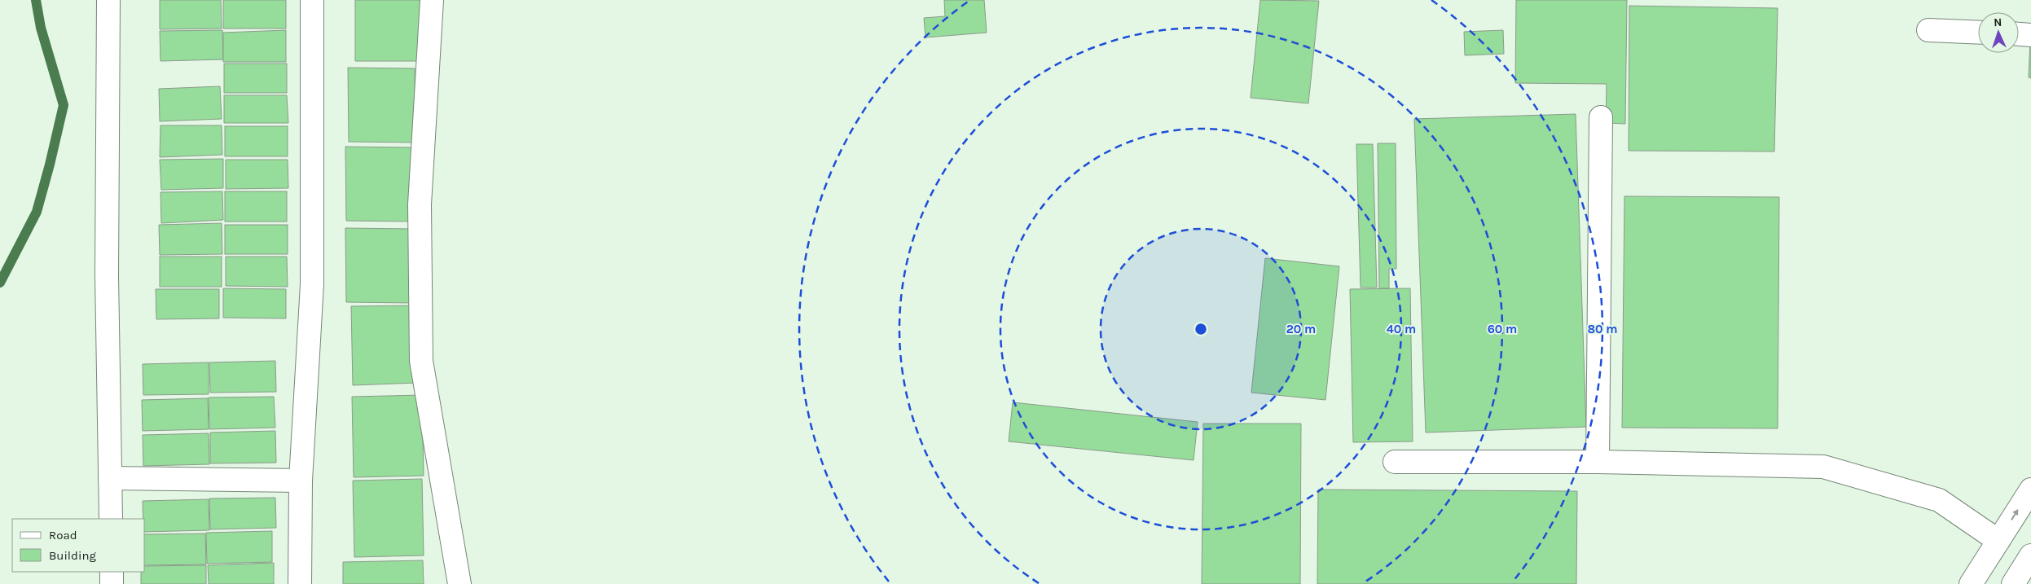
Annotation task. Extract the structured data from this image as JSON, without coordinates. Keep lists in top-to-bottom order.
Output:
{
  "legend": ["Road", "Building"],
  "north": "top",
  "rings": [
    "20 m",
    "40 m",
    "60 m",
    "80 m"
  ]
}
